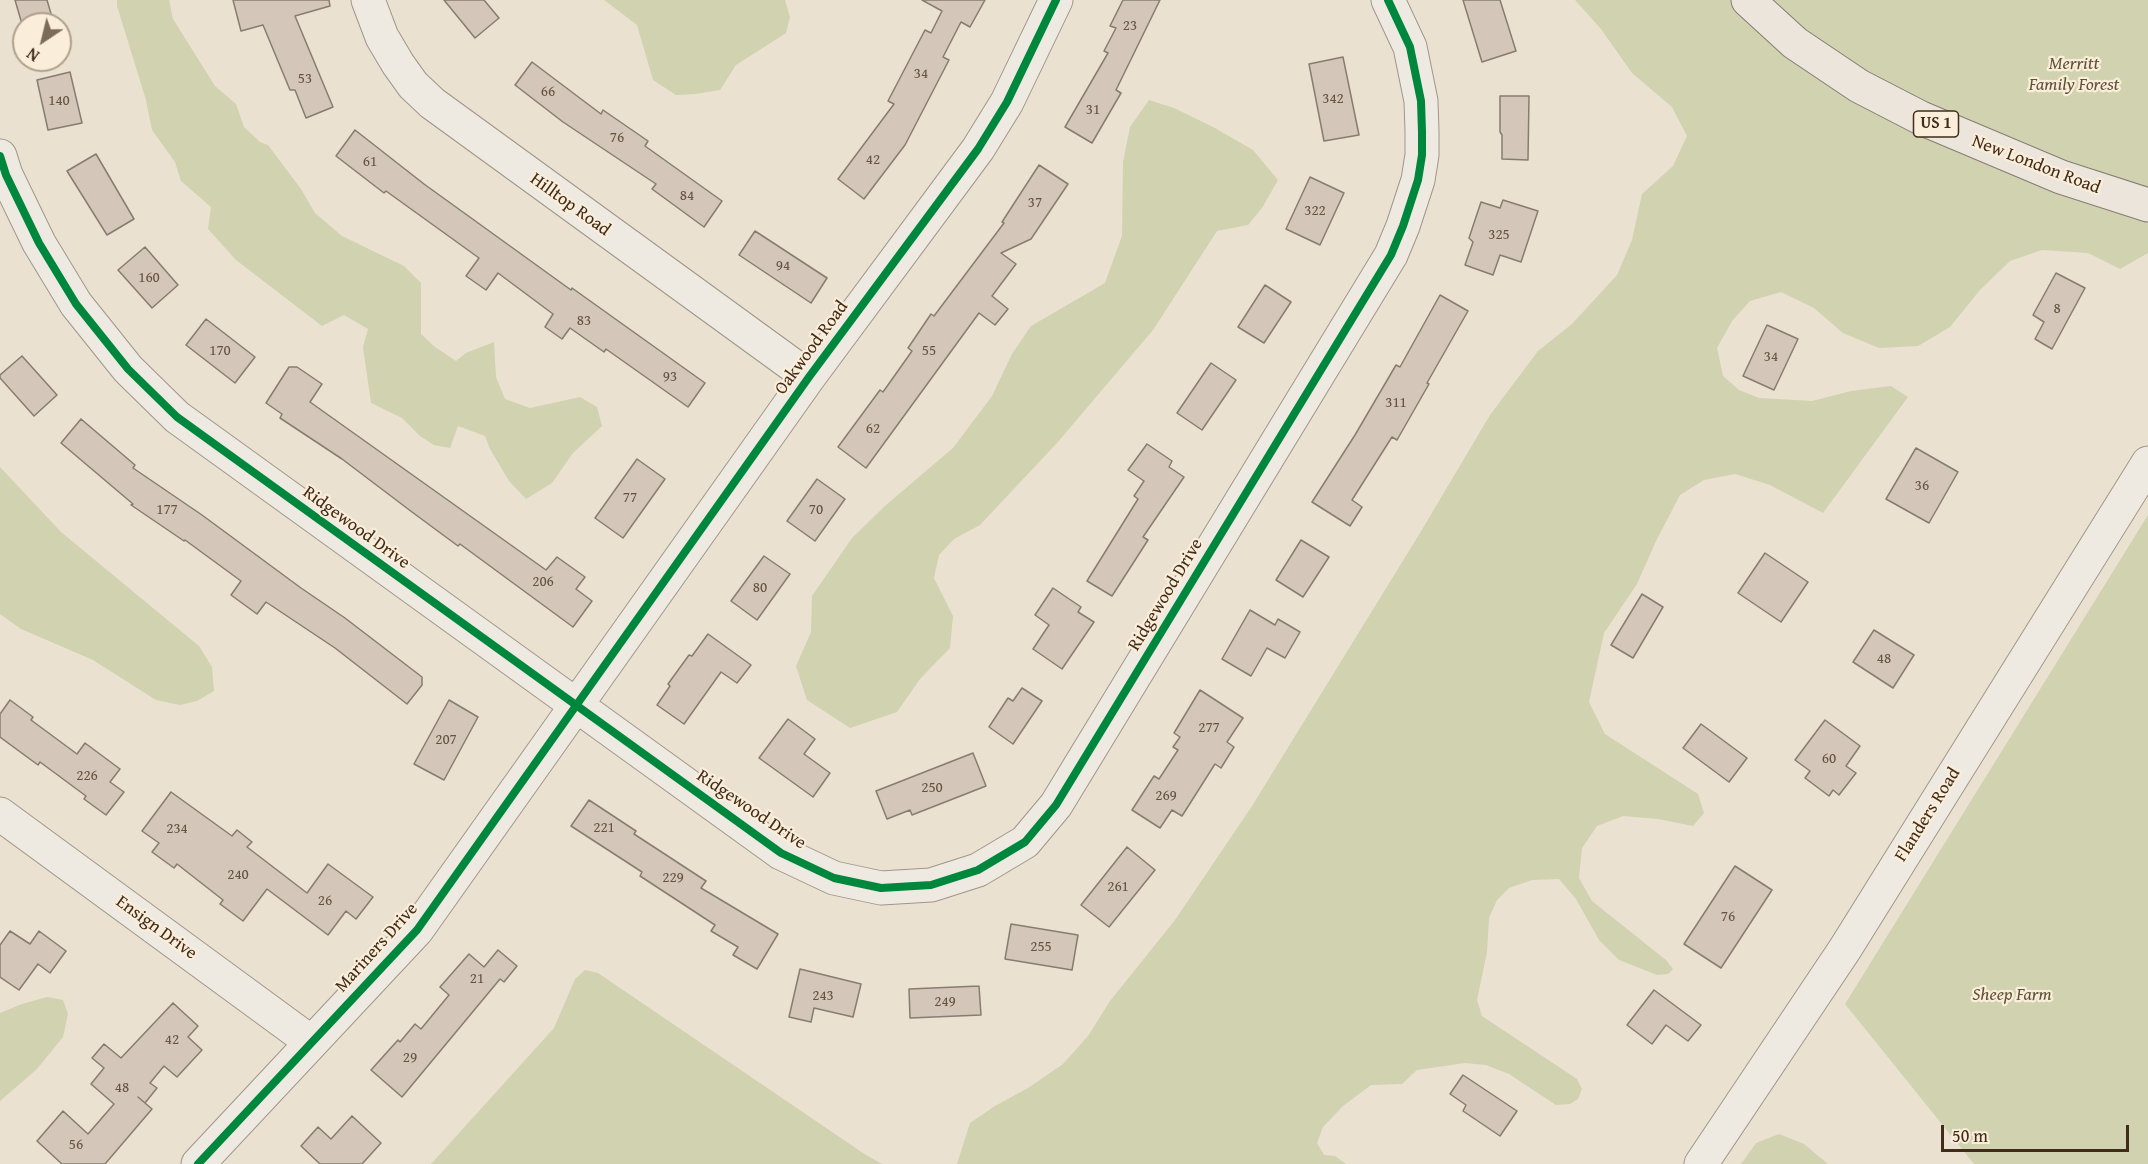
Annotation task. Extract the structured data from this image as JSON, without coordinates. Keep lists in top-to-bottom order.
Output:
{
  "streets": {
    "main road": ["US 1", "New London Road"],
    "street": [
      "Hilltop Road",
      "Oakwood Road",
      "Ridgewood Drive",
      "Flanders Road",
      "Ensign Drive",
      "Mariners Drive"
    ]
  },
  "crossings": [
    ["Hilltop Road", "Oakwood Road"],
    ["Oakwood Road", "Ridgewood Drive"],
    ["Oakwood Road", "Mariners Drive"],
    ["Ridgewood Drive", "Mariners Drive"],
    ["Ensign Drive", "Mariners Drive"]
  ],
  "parks": ["Merritt Family Forest", "Sheep Farm"],
  "house_numbers": [
    "23",
    "34",
    "53",
    "66",
    "342",
    "140",
    "31",
    "76",
    "42",
    "61",
    "84",
    "37",
    "322",
    "325",
    "94",
    "160",
    "8",
    "83",
    "170",
    "55",
    "34",
    "93",
    "311",
    "62",
    "36",
    "77",
    "177",
    "70",
    "206",
    "80",
    "48",
    "277",
    "207",
    "60",
    "226",
    "250",
    "269",
    "221",
    "234",
    "240",
    "229",
    "261",
    "26",
    "76",
    "255",
    "21",
    "243",
    "249",
    "42",
    "29",
    "48",
    "56"
  ],
  "scale_bar": "50 m",
  "north": "bottom left"
}
